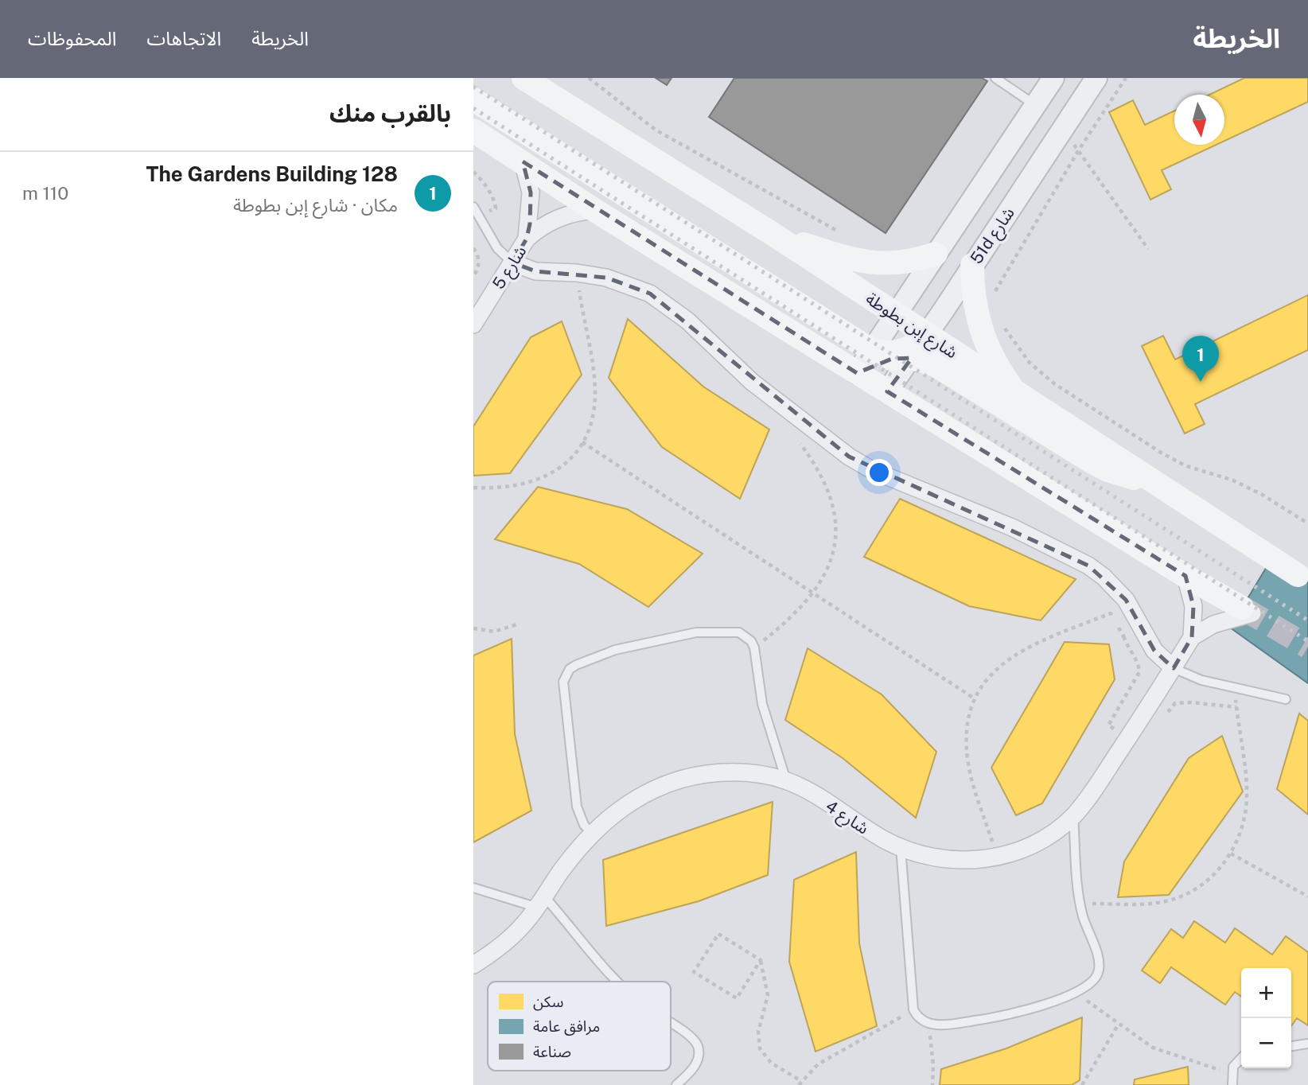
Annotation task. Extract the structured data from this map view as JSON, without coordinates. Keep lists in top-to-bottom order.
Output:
{
  "streets": {
    "main road": ["شارع إبن بطوطة"],
    "street": ["51d شارع", "شارع 5", "شارع 4"]
  },
  "crossings": [
    ["51d شارع", "شارع إبن بطوطة"]
  ],
  "legend": ["سكن", "مرافق عامة", "صناعة"],
  "north": "bottom",
  "page": {
    "header": "الخريطة",
    "nav": ["الخريطة", "الاتجاهات", "المحفوظات"],
    "heading": "بالقرب منك",
    "list": [
      {
        "mark": "1",
        "name": "The Gardens Building 128",
        "note": "مكان · شارع إبن بطوطة",
        "value": "110 m"
      }
    ],
    "pins": "1",
    "map_buttons": ["+", "−"]
  }
}
